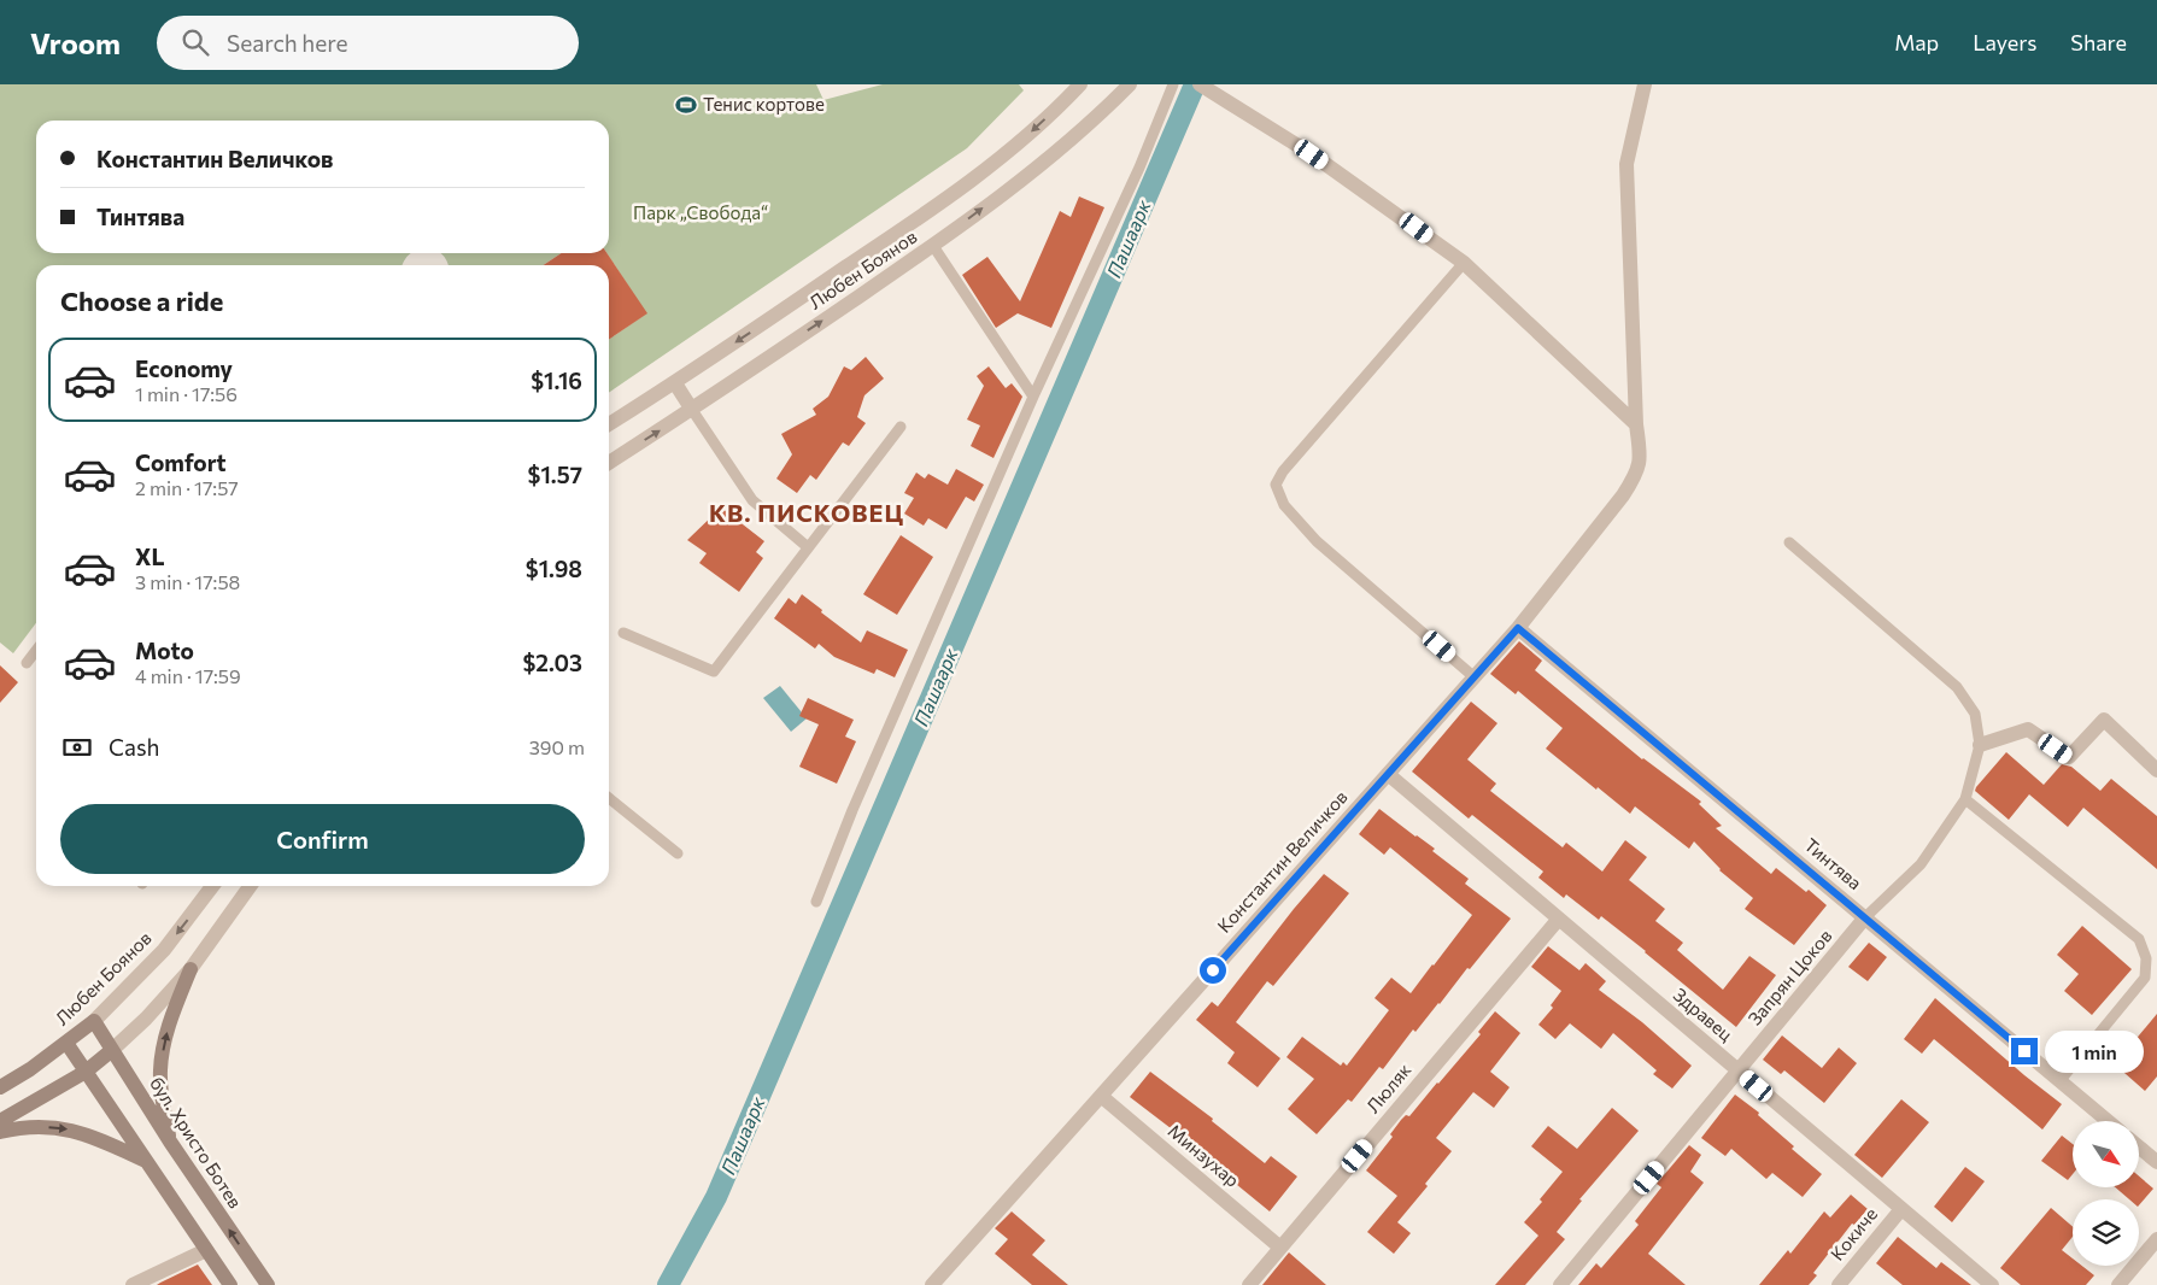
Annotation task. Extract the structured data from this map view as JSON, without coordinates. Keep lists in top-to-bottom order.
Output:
{
  "streets": {
    "main road": ["Любен Боянов", "бул. Христо Ботев"],
    "street": [
      "Константин Величков",
      "Тинтява",
      "Запрян Цоков",
      "Здравец",
      "Люляк",
      "Минзухар",
      "Кокиче"
    ]
  },
  "crossings": [
    ["Любен Боянов", "бул. Христо Ботев"],
    ["Константин Величков", "Тинтява"],
    ["Константин Величков", "Здравец"],
    ["Константин Величков", "Минзухар"],
    ["Тинтява", "Запрян Цоков"],
    ["Запрян Цоков", "Здравец"],
    ["Здравец", "Люляк"],
    ["Здравец", "Кокиче"],
    ["Люляк", "Минзухар"]
  ],
  "districts": ["КВ. ПИСКОВЕЦ"],
  "water": ["Пашаарк"],
  "parks": ["Парк „Свобода“"],
  "places": {
    "sports": ["Тенис кортове"]
  },
  "north": "bottom right",
  "page": {
    "header": "Vroom",
    "search": "Search here",
    "nav": ["Map", "Layers", "Share"],
    "banner": ["Константин Величков", "Тинтява"],
    "heading": "Choose a ride",
    "list": [
      {
        "name": "Economy",
        "note": "1 min · 17:56",
        "value": "$1.16"
      },
      {
        "name": "Comfort",
        "note": "2 min · 17:57",
        "value": "$1.57"
      },
      {
        "name": "XL",
        "note": "3 min · 17:58",
        "value": "$1.98"
      },
      {
        "name": "Moto",
        "note": "4 min · 17:59",
        "value": "$2.03"
      }
    ],
    "pay": ["Cash", "390 m"],
    "buttons": "Confirm",
    "bubble": "1 min"
  }
}
